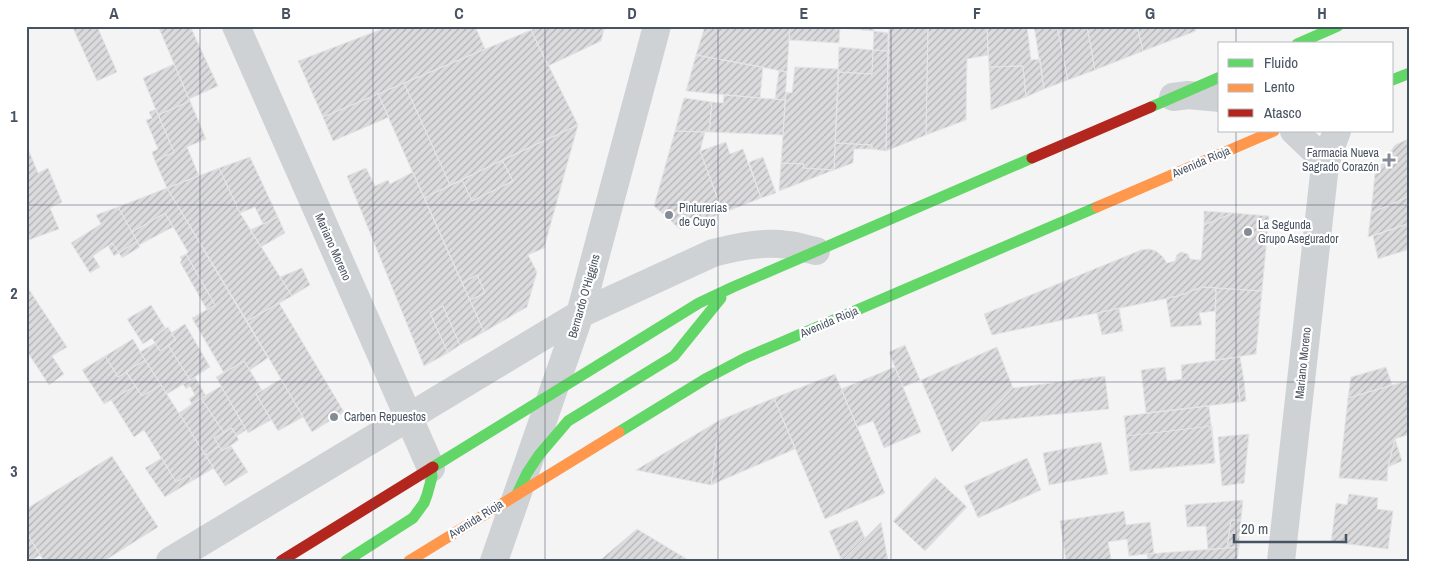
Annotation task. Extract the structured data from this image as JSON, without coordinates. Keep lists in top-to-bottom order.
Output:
{
  "streets": {
    "main road": ["Avenida Rioja"],
    "street": ["Mariano Moreno", "Bernardo O'Higgins"]
  },
  "crossings": [
    ["Avenida Rioja", "Bernardo O'Higgins"]
  ],
  "places": {
    "health": ["Farmacia Nueva Sagrado Corazón"],
    "other": ["Pinturerías de Cuyo", "La Segunda Grupo Asegurador", "Carben Repuestos"]
  },
  "legend": ["Fluido", "Lento", "Atasco"],
  "scale_bar": "20 m",
  "grid": {
    "columns": [
      "A",
      "B",
      "C",
      "D",
      "E",
      "F",
      "G",
      "H"
    ],
    "rows": ["1", "2", "3"]
  }
}
